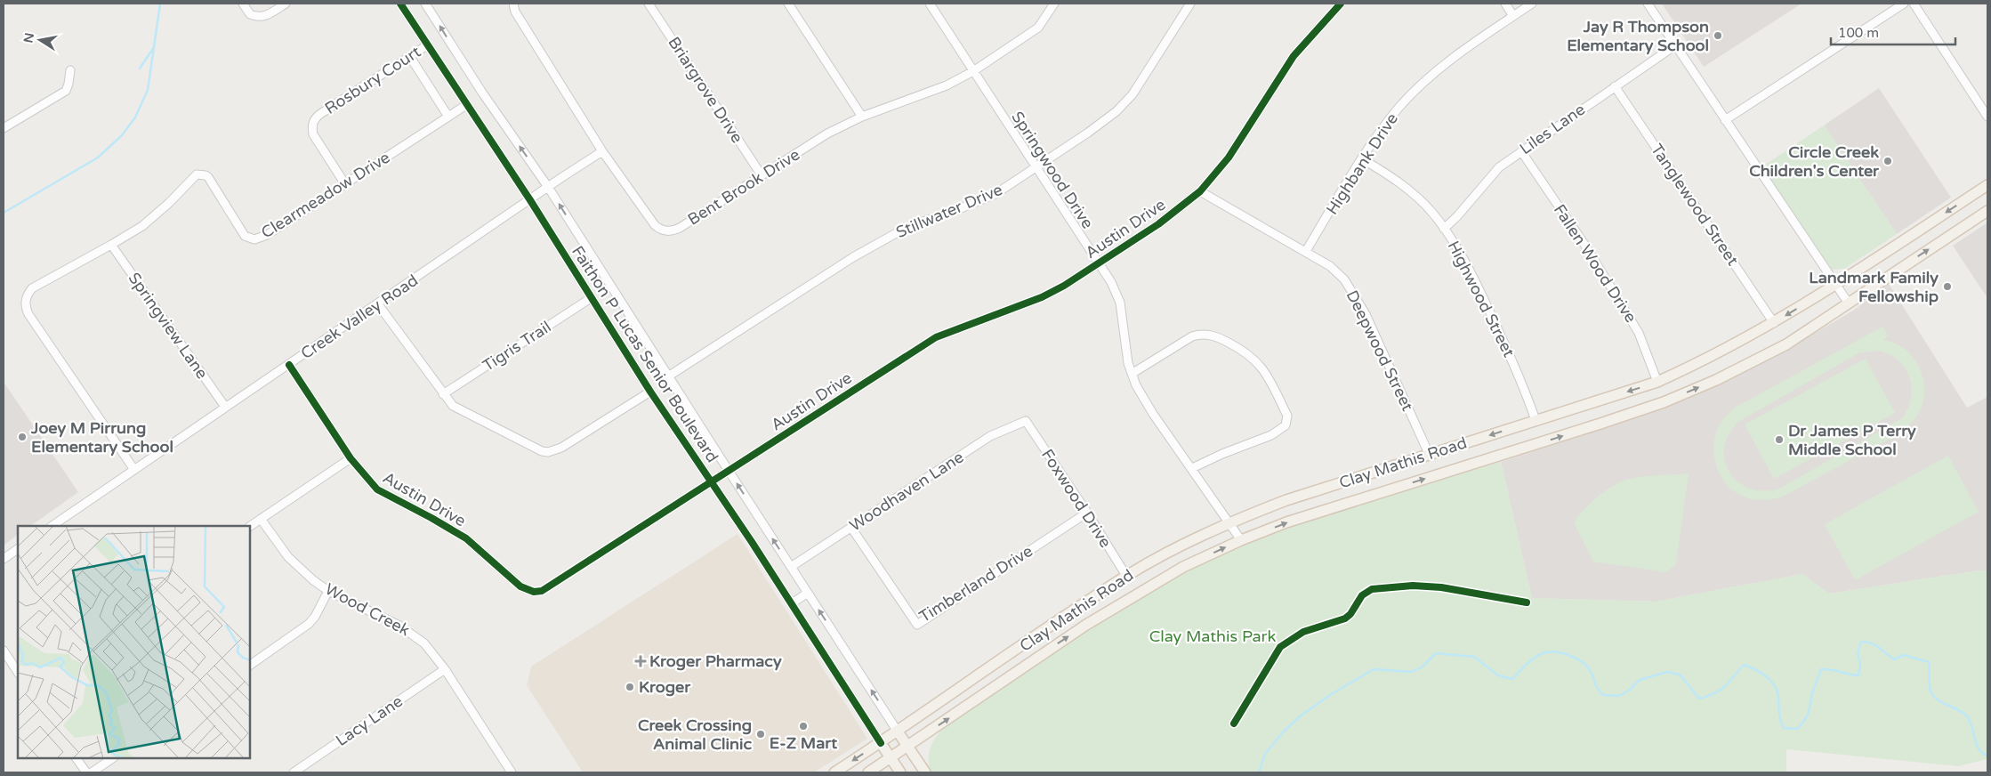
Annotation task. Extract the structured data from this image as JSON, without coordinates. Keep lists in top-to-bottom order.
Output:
{
  "streets": {
    "main road": ["Faithon P Lucas Senior Boulevard", "Clay Mathis Road"],
    "street": [
      "Rosbury Court",
      "Briargrove Drive",
      "Liles Lane",
      "Highbank Drive",
      "Springwood Drive",
      "Bent Brook Drive",
      "Clearmeadow Drive",
      "Tanglewood Street",
      "Stillwater Drive",
      "Austin Drive",
      "Fallen Wood Drive",
      "Highwood Street",
      "Creek Valley Road",
      "Springview Lane",
      "Tigris Trail",
      "Deepwood Street",
      "Woodhaven Lane",
      "Foxwood Drive",
      "Timberland Drive",
      "Wood Creek",
      "Lacy Lane"
    ]
  },
  "crossings": [
    ["Rosbury Court", "Clearmeadow Drive"],
    ["Rosbury Court", "Faithon P Lucas Senior Boulevard"],
    ["Briargrove Drive", "Bent Brook Drive"],
    ["Liles Lane", "Tanglewood Street"],
    ["Liles Lane", "Fallen Wood Drive"],
    ["Liles Lane", "Highwood Street"],
    ["Highbank Drive", "Highwood Street"],
    ["Highbank Drive", "Deepwood Street"],
    ["Springwood Drive", "Bent Brook Drive"],
    ["Springwood Drive", "Stillwater Drive"],
    ["Springwood Drive", "Austin Drive"],
    ["Springwood Drive", "Clay Mathis Road"],
    ["Bent Brook Drive", "Creek Valley Road"],
    ["Clearmeadow Drive", "Creek Valley Road"],
    ["Clearmeadow Drive", "Springview Lane"],
    ["Clearmeadow Drive", "Faithon P Lucas Senior Boulevard"],
    ["Tanglewood Street", "Clay Mathis Road"],
    ["Stillwater Drive", "Faithon P Lucas Senior Boulevard"],
    ["Austin Drive", "Creek Valley Road"],
    ["Austin Drive", "Deepwood Street"],
    ["Austin Drive", "Faithon P Lucas Senior Boulevard"],
    ["Fallen Wood Drive", "Clay Mathis Road"],
    ["Highwood Street", "Clay Mathis Road"],
    ["Creek Valley Road", "Springview Lane"],
    ["Creek Valley Road", "Faithon P Lucas Senior Boulevard"],
    ["Tigris Trail", "Faithon P Lucas Senior Boulevard"],
    ["Deepwood Street", "Clay Mathis Road"],
    ["Faithon P Lucas Senior Boulevard", "Clay Mathis Road"],
    ["Faithon P Lucas Senior Boulevard", "Woodhaven Lane"],
    ["Clay Mathis Road", "Foxwood Drive"],
    ["Woodhaven Lane", "Foxwood Drive"],
    ["Woodhaven Lane", "Timberland Drive"],
    ["Foxwood Drive", "Timberland Drive"],
    ["Wood Creek", "Lacy Lane"]
  ],
  "parks": ["Clay Mathis Park"],
  "places": {
    "other": [
      "Jay R Thompson Elementary School",
      "Circle Creek Children's Center",
      "Landmark Family Fellowship",
      "Joey M Pirrung Elementary School",
      "Dr James P Terry Middle School",
      "Kroger",
      "E-Z Mart",
      "Creek Crossing Animal Clinic"
    ],
    "health": ["Kroger Pharmacy"]
  },
  "scale_bar": "100 m",
  "north": "left"
}
